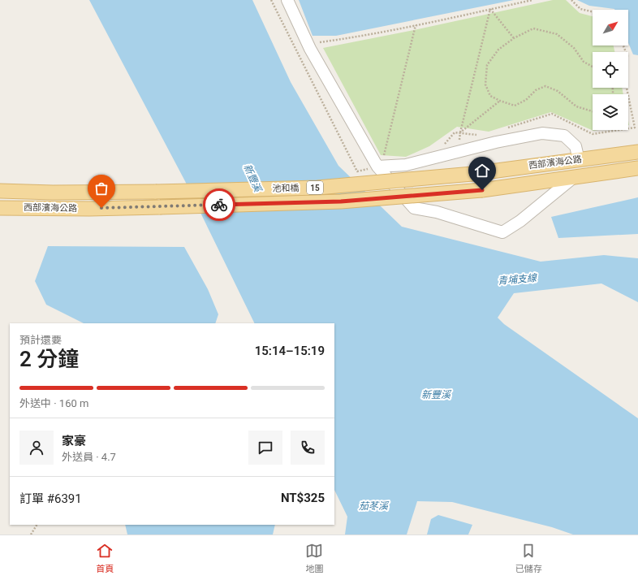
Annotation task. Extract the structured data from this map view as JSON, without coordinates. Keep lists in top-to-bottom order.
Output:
{
  "streets": {
    "main road": ["西部濱海公路", "15", "池和橋"]
  },
  "crossings": [
    ["西部濱海公路", "池和橋"]
  ],
  "water": ["新豐溪", "青埔支線", "茄苳溪"],
  "north": "top right",
  "page": {
    "heading": ["2 分鐘", "預計還要", "15:14–15:19"],
    "panel": [
      "家豪",
      "外送員 · 4.7",
      "訂單 #6391",
      "NT$325"
    ],
    "bar": "外送中 · 160 m",
    "tabs": ["首頁", "地圖", "已儲存"]
  }
}
